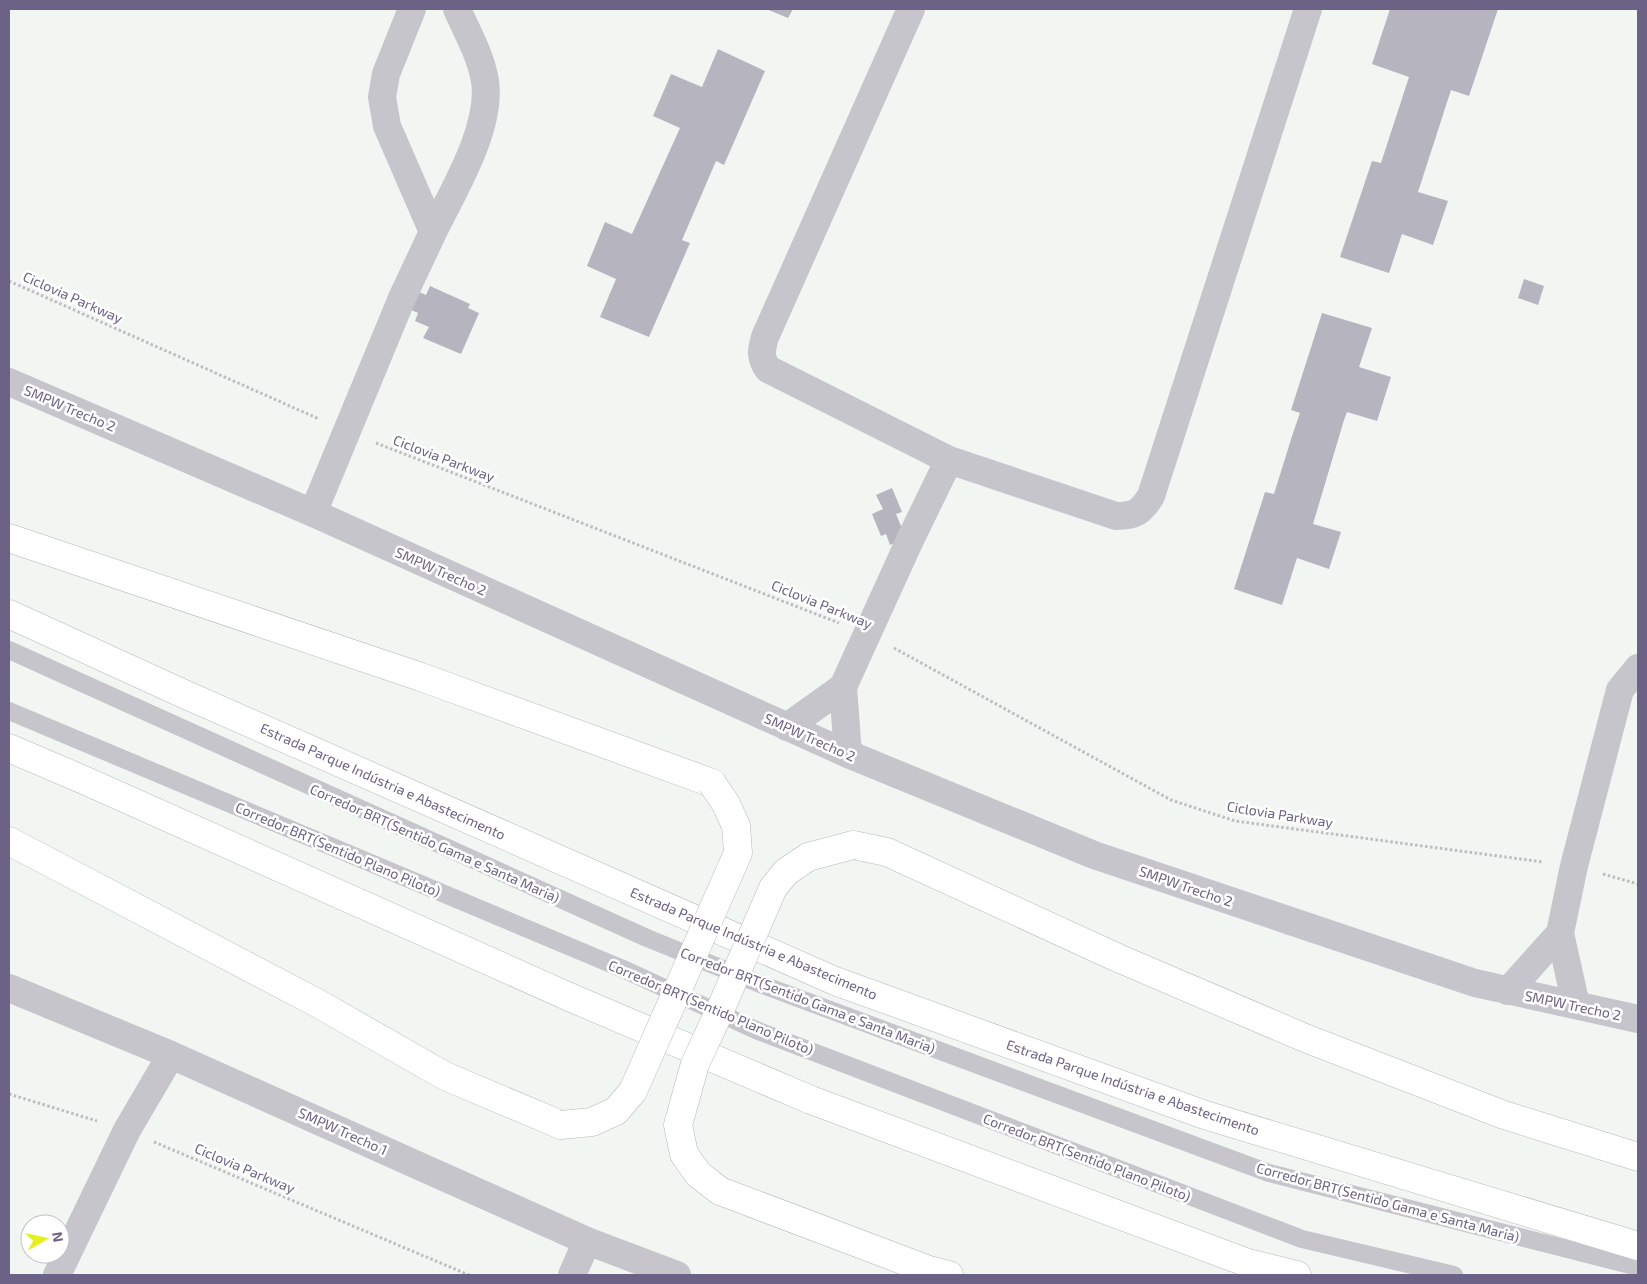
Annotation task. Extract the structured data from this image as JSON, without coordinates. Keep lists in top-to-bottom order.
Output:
{
  "streets": {
    "highway": ["Estrada Parque Indústria e Abastecimento"],
    "street": ["SMPW Trecho 2", "SMPW Trecho 1"],
    "lane": ["Corredor BRT(Sentido Gama e Santa Maria)", "Corredor BRT(Sentido Plano Piloto)"],
    "path": ["Ciclovia Parkway"]
  },
  "north": "right"
}
